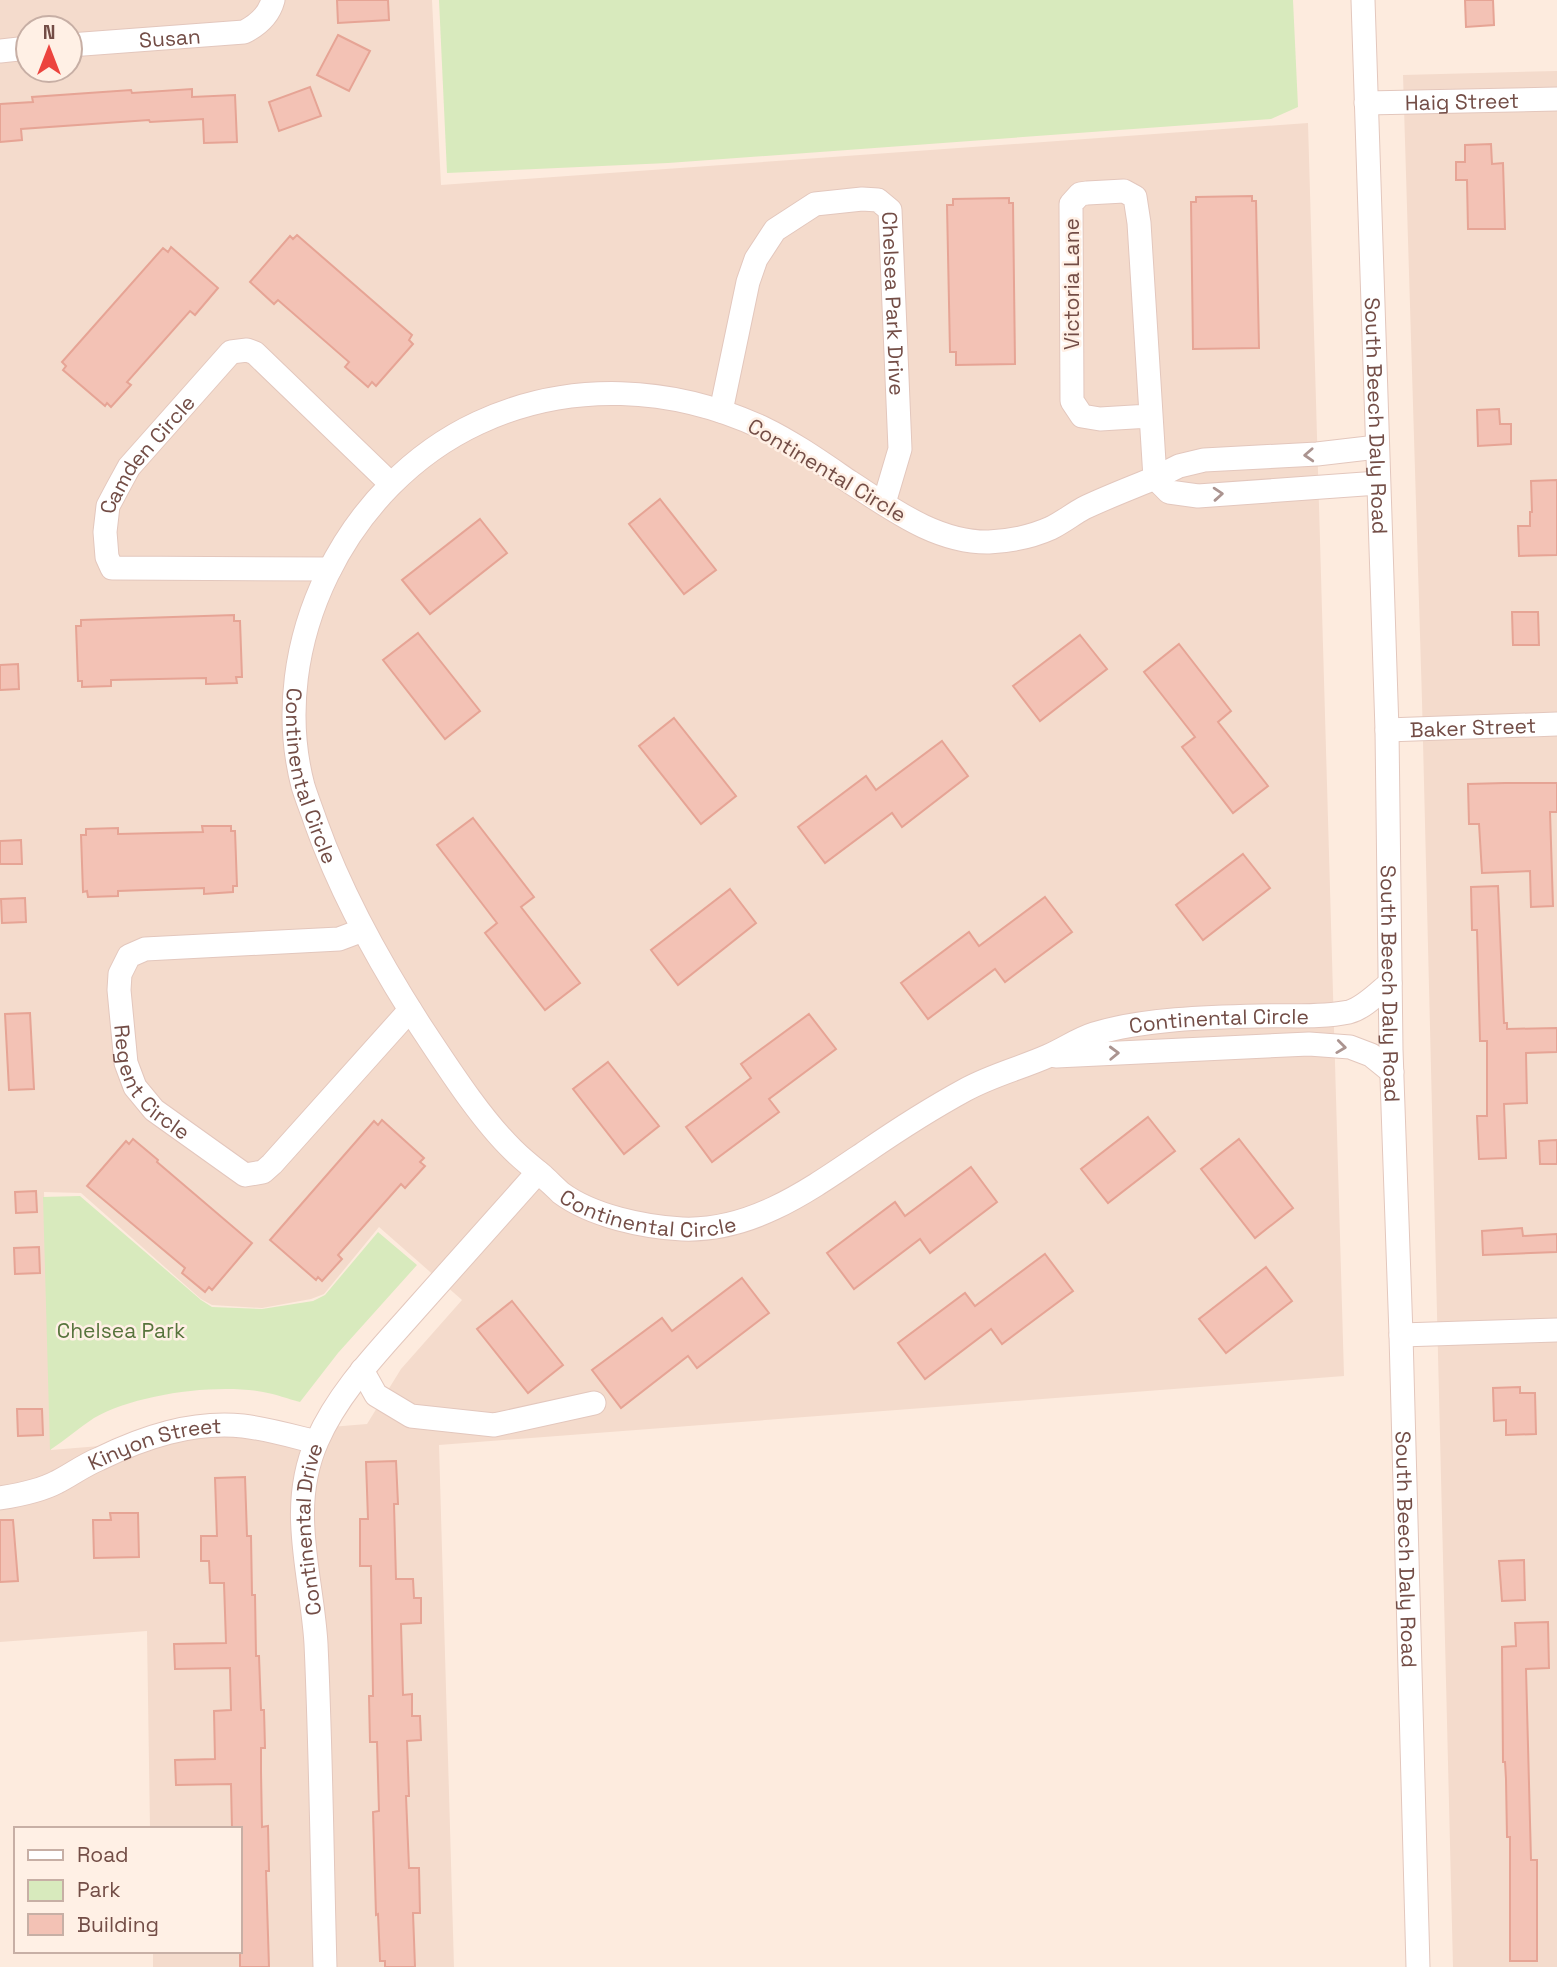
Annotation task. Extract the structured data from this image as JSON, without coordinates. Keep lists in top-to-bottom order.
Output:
{
  "streets": {
    "street": [
      "Susan",
      "Haig Street",
      "Victoria Lane",
      "Chelsea Park Drive",
      "South Beech Daly Road",
      "Camden Circle",
      "Continental Circle",
      "Baker Street",
      "Regent Circle",
      "Kinyon Street",
      "Continental Drive"
    ]
  },
  "crossings": [
    ["Haig Street", "South Beech Daly Road"],
    ["Victoria Lane", "Continental Circle"],
    ["Chelsea Park Drive", "Continental Circle"],
    ["South Beech Daly Road", "Continental Circle"],
    ["South Beech Daly Road", "Baker Street"],
    ["Camden Circle", "Continental Circle"],
    ["Continental Circle", "Regent Circle"],
    ["Continental Circle", "Continental Drive"],
    ["Kinyon Street", "Continental Drive"]
  ],
  "parks": ["Chelsea Park"],
  "legend": ["Road", "Park", "Building"],
  "north": "top"
}
